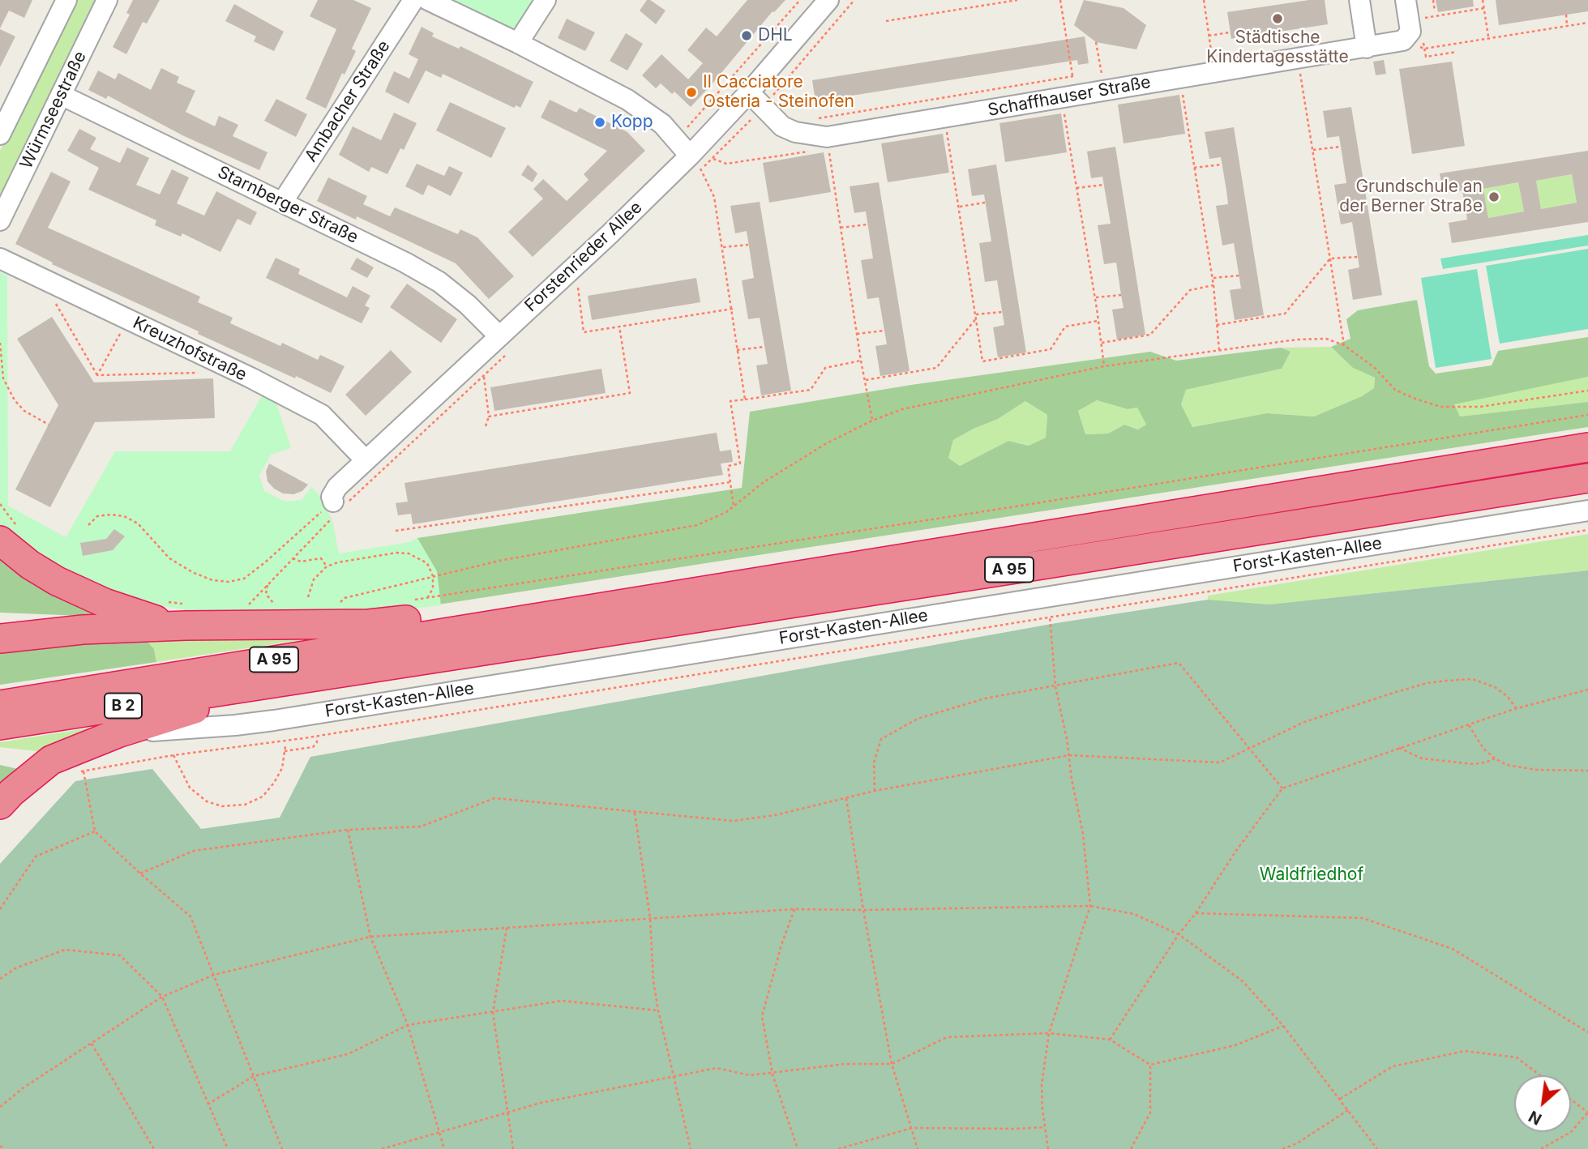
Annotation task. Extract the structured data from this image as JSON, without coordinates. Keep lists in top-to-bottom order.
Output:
{
  "streets": {
    "highway": ["A 95", "B 2"],
    "street": [
      "Schaffhauser Straße",
      "Ambacher Straße",
      "Würmseestraße",
      "Starnberger Straße",
      "Forstenrieder Allee",
      "Kreuzhofstraße",
      "Forst-Kasten-Allee"
    ]
  },
  "crossings": [
    ["Schaffhauser Straße", "Forstenrieder Allee"],
    ["Ambacher Straße", "Starnberger Straße"],
    ["Würmseestraße", "Starnberger Straße"],
    ["Starnberger Straße", "Forstenrieder Allee"],
    ["Forstenrieder Allee", "Kreuzhofstraße"],
    ["A 95", "B 2"]
  ],
  "parks": ["Waldfriedhof"],
  "places": [
    "Städtische Kindertagesstätte",
    "DHL",
    "Il Cacciatore Osteria - Steinofen",
    "Kopp",
    "Grundschule an der Berner Straße"
  ],
  "north": "bottom left"
}
